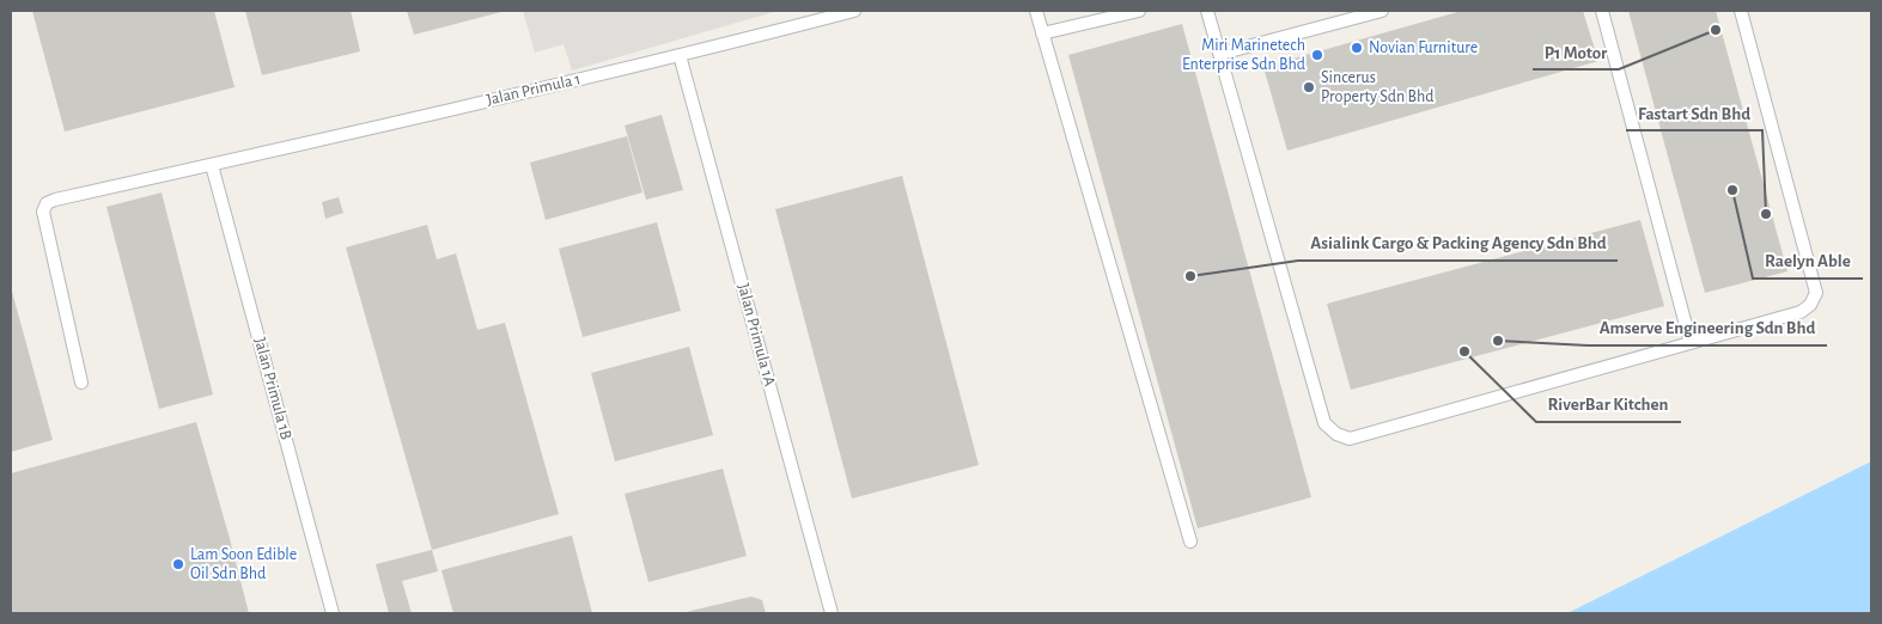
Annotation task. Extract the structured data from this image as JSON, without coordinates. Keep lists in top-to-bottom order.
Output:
{
  "streets": {
    "lane": ["Jalan Primula 1", "Jalan Primula 1A", "Jalan Primula 1B"]
  },
  "crossings": [
    ["Jalan Primula 1", "Jalan Primula 1A"],
    ["Jalan Primula 1", "Jalan Primula 1B"]
  ],
  "places": [
    "P1 Motor",
    "Novian Furniture",
    "Miri Marinetech Enterprise Sdn Bhd",
    "Sincerus Property Sdn Bhd",
    "Raelyn Able",
    "Fastart Sdn Bhd",
    "Asialink Cargo & Packing Agency Sdn Bhd",
    "Amserve Engineering Sdn Bhd",
    "RiverBar Kitchen",
    "Lam Soon Edible Oil Sdn Bhd"
  ]
}
